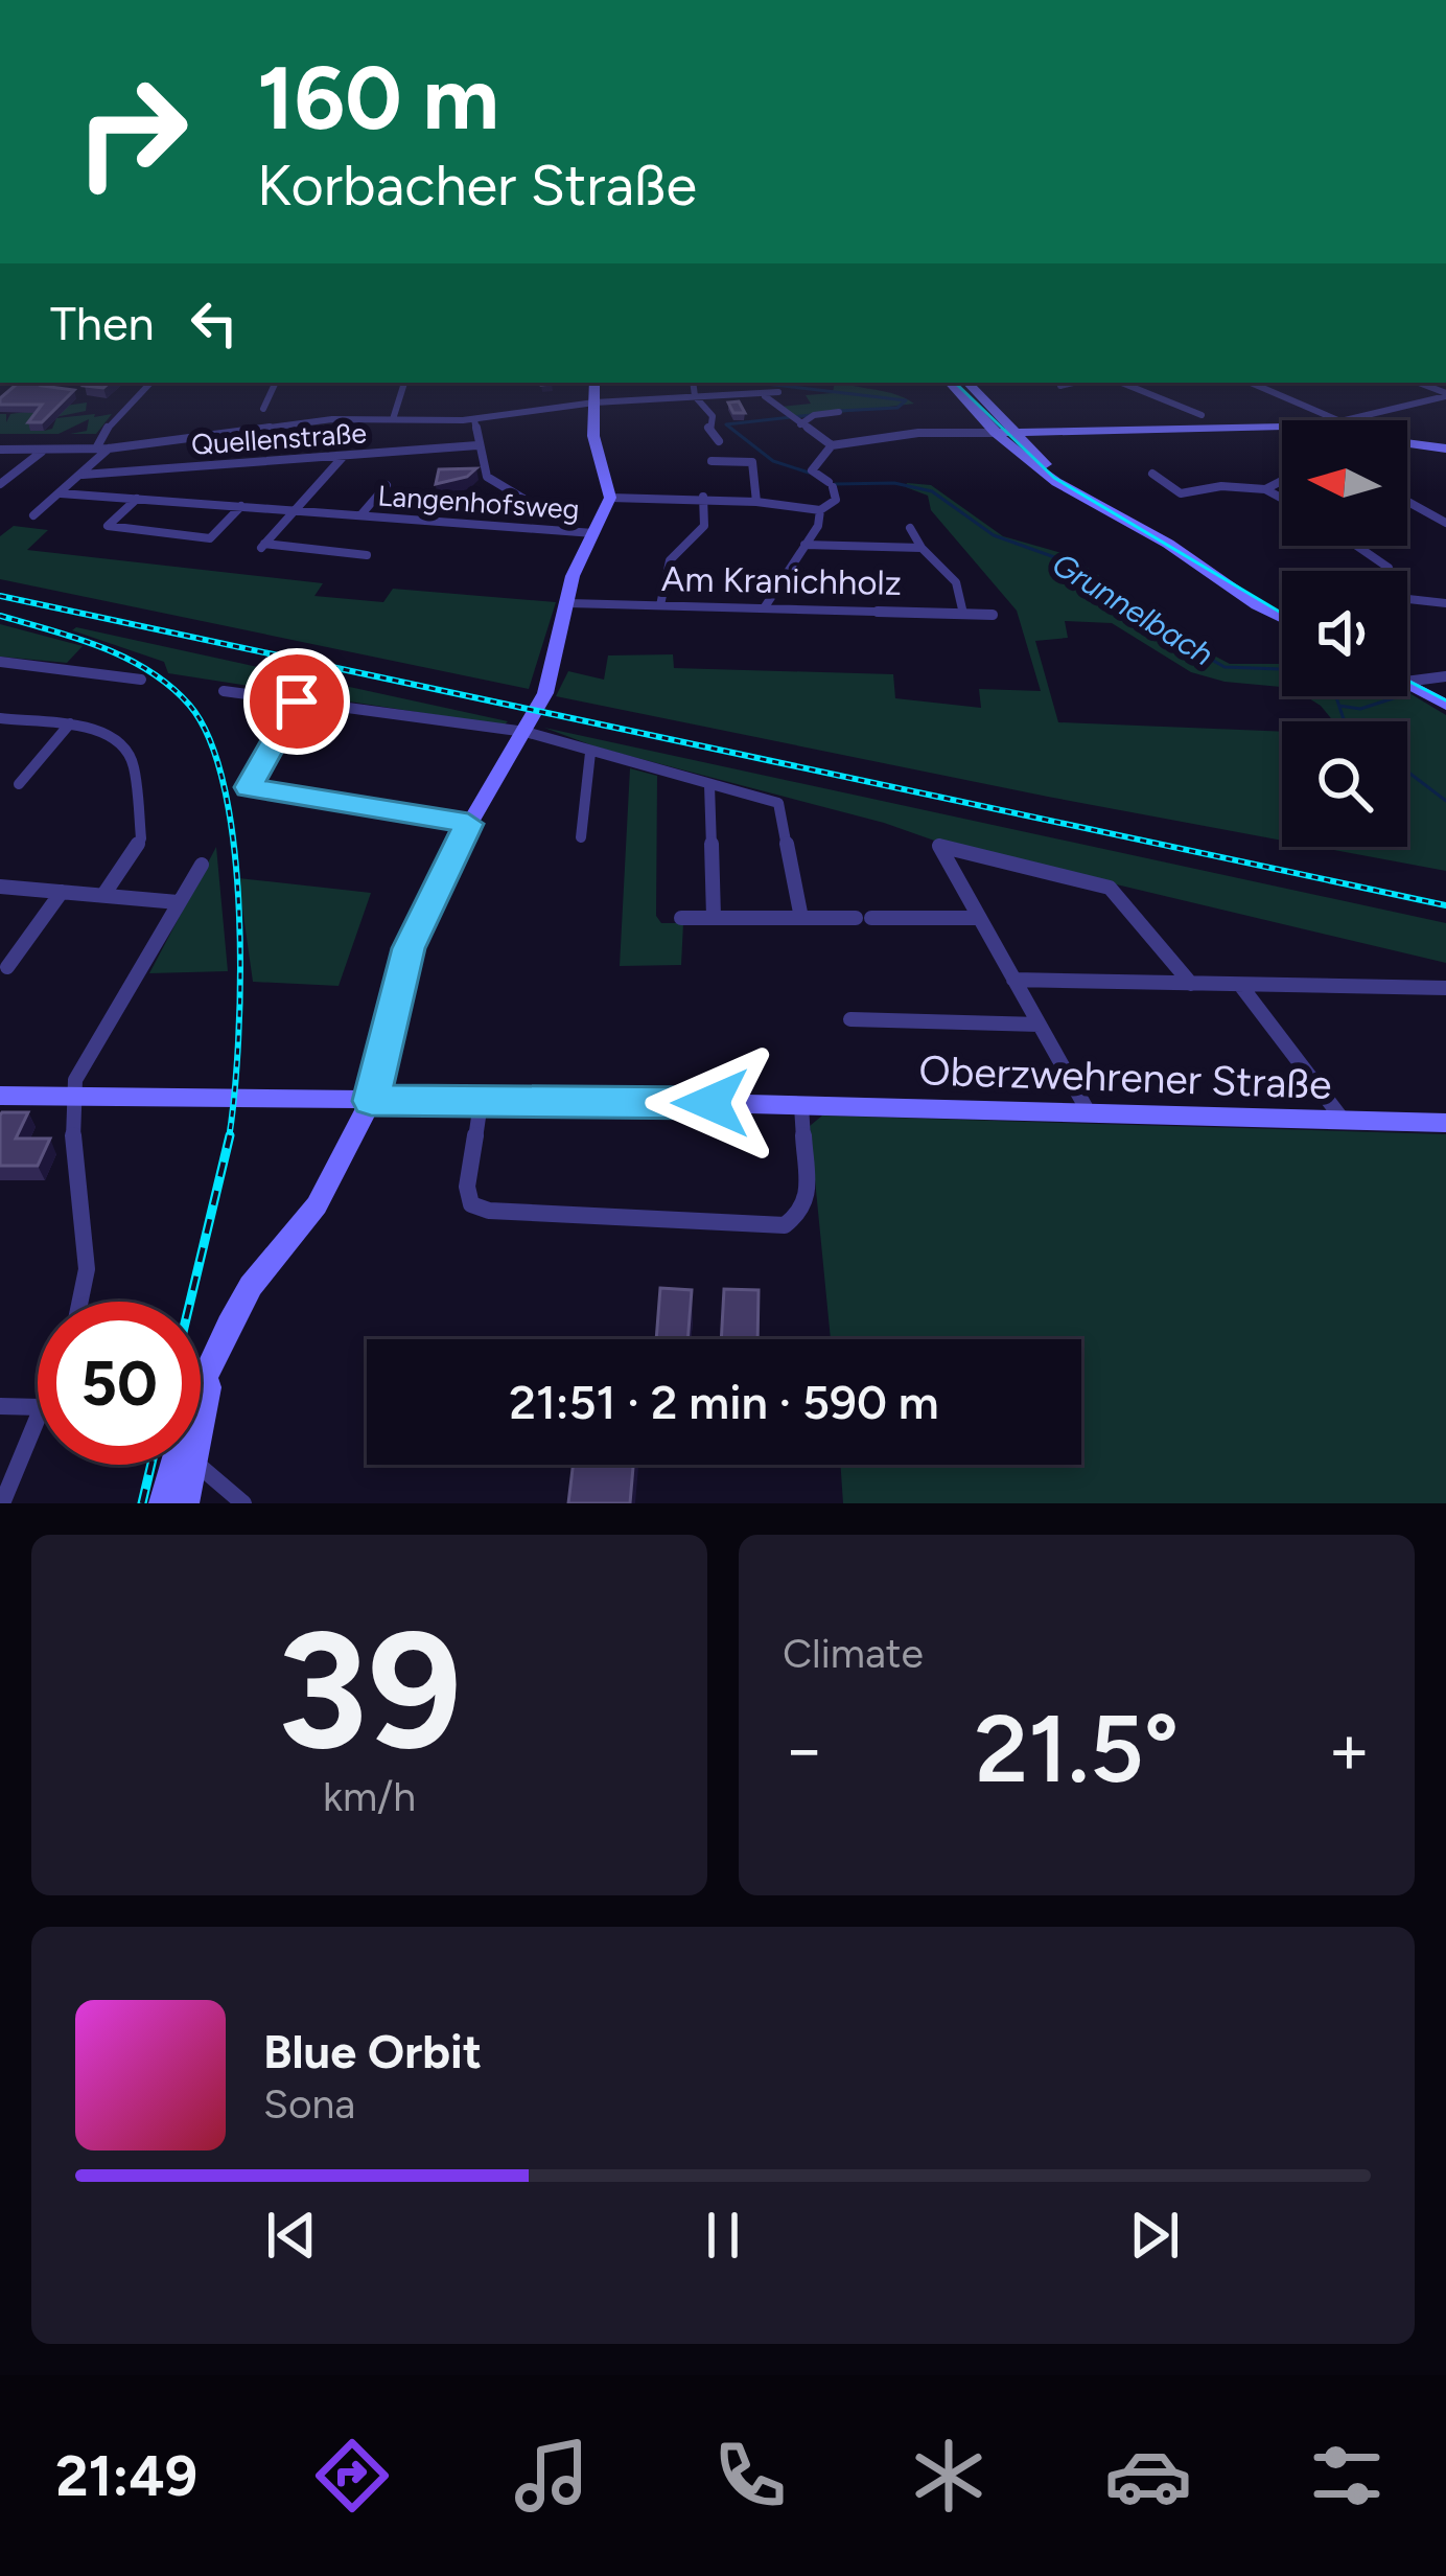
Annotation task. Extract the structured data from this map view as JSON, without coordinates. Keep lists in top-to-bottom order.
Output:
{
  "streets": {
    "main road": ["Oberzwehrener Straße"],
    "street": ["Quellenstraße", "Langenhofsweg", "Am Kranichholz"]
  },
  "water": ["Grunnelbach"],
  "north": "left",
  "page": {
    "turn": ["160 m", "Korbacher Straße"],
    "then": "Then",
    "limit": "50",
    "trip": "21:51 · 2 min · 590 m",
    "tile": [
      ["39", "km/h"],
      "Climate"
    ],
    "heat": ["−", "21.5°", "+"],
    "song": ["Blue Orbit", "Sona"],
    "tabs": "21:49"
  }
}
